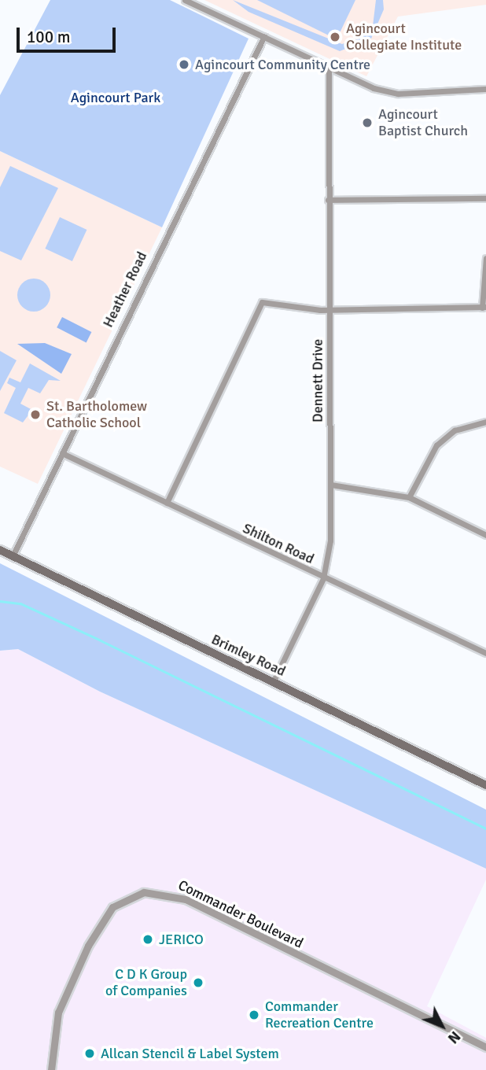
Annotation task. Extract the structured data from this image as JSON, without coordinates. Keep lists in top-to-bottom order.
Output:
{
  "streets": {
    "main road": ["Brimley Road"],
    "street": [
      "Heather Road",
      "Dennett Drive",
      "Shilton Road",
      "Commander Boulevard"
    ]
  },
  "crossings": [
    ["Heather Road", "Shilton Road"],
    ["Heather Road", "Brimley Road"],
    ["Dennett Drive", "Shilton Road"],
    ["Dennett Drive", "Brimley Road"]
  ],
  "parks": ["Agincourt Park"],
  "places": [
    "Agincourt Collegiate Institute",
    "Agincourt Community Centre",
    "Agincourt Baptist Church",
    "St. Bartholomew Catholic School",
    "JERICO",
    "C D K Group of Companies",
    "Commander Recreation Centre",
    "Allcan Stencil & Label System"
  ],
  "scale_bar": "100 m",
  "north": "bottom right"
}
